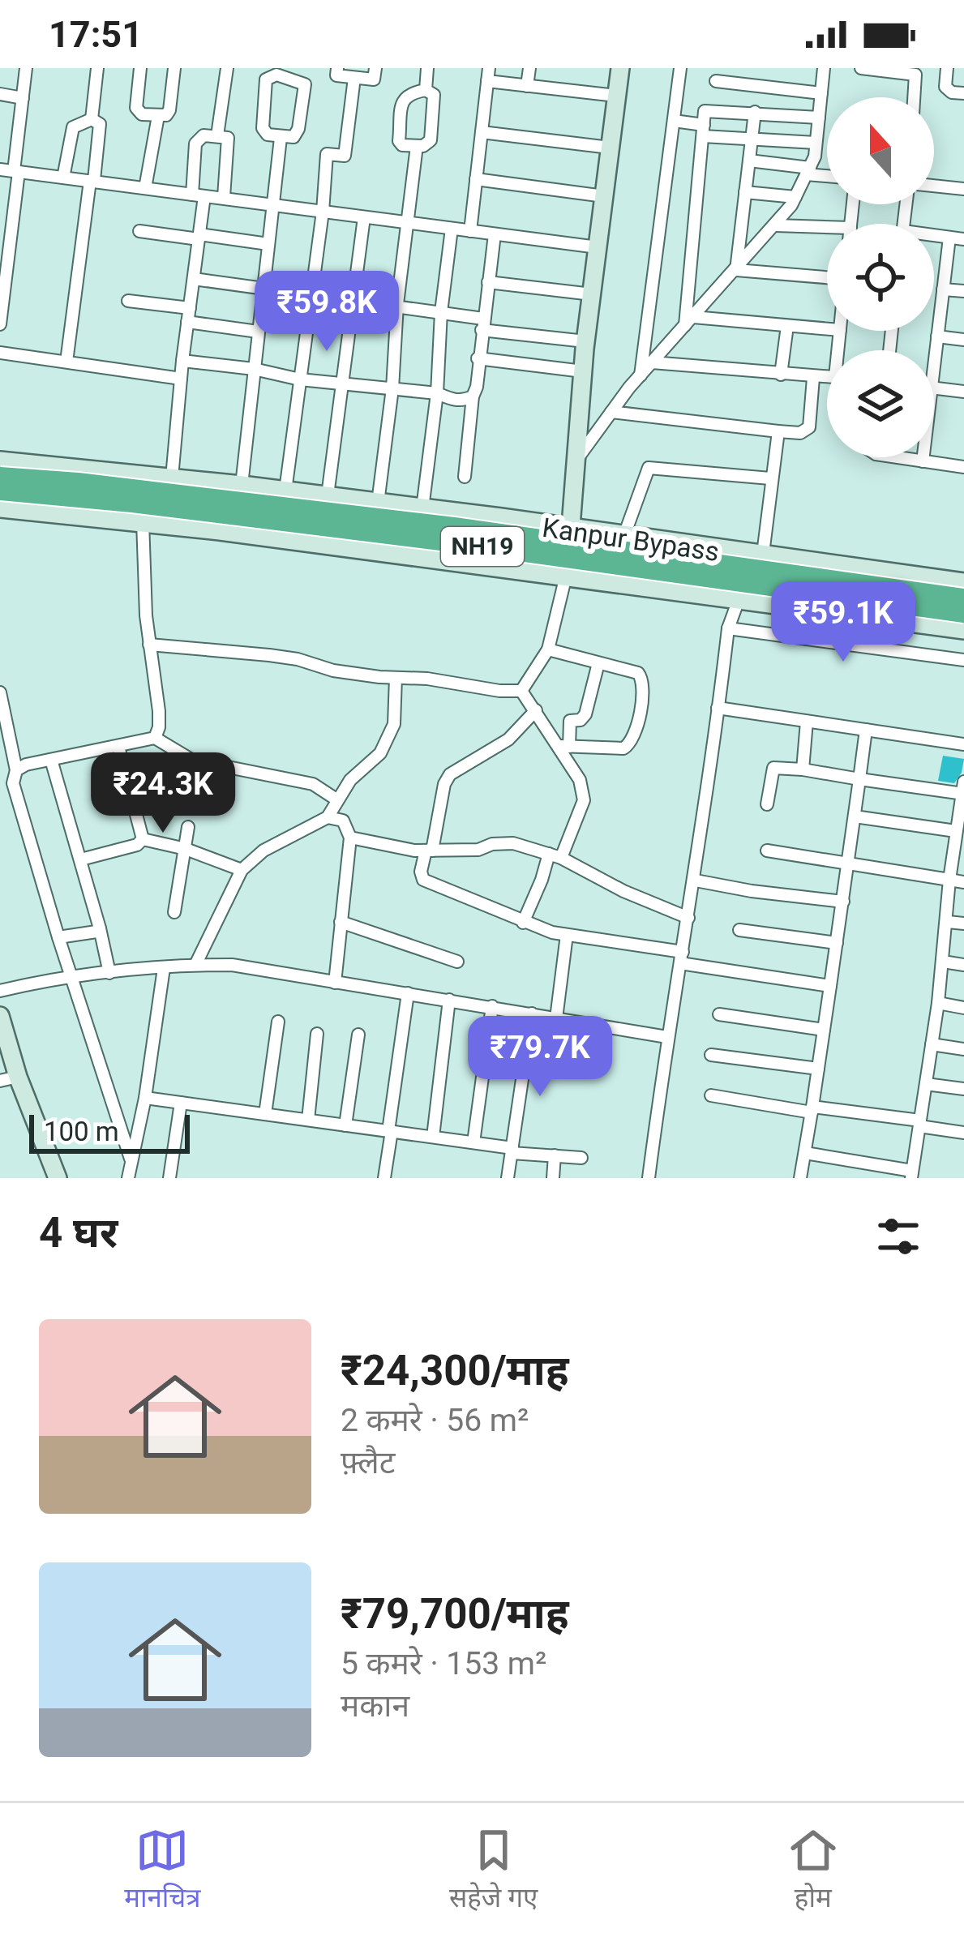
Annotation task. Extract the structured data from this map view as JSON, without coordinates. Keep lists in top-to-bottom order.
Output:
{
  "streets": {
    "highway": ["Kanpur Bypass", "NH19"]
  },
  "scale_bar": "100 m",
  "north": "top",
  "page": {
    "status": "17:51",
    "price": [
      "₹59.8K",
      "₹59.1K",
      "₹24.3K",
      "₹79.7K"
    ],
    "scale": "100 m",
    "heading": "4 घर",
    "list": [
      {
        "name": "₹24,300/माह",
        "note": "2 कमरे · 56 m² · फ़्लैट"
      },
      {
        "name": "₹79,700/माह",
        "note": "5 कमरे · 153 m² · मकान"
      }
    ],
    "tabs": ["मानचित्र", "सहेजे गए", "होम"]
  }
}
